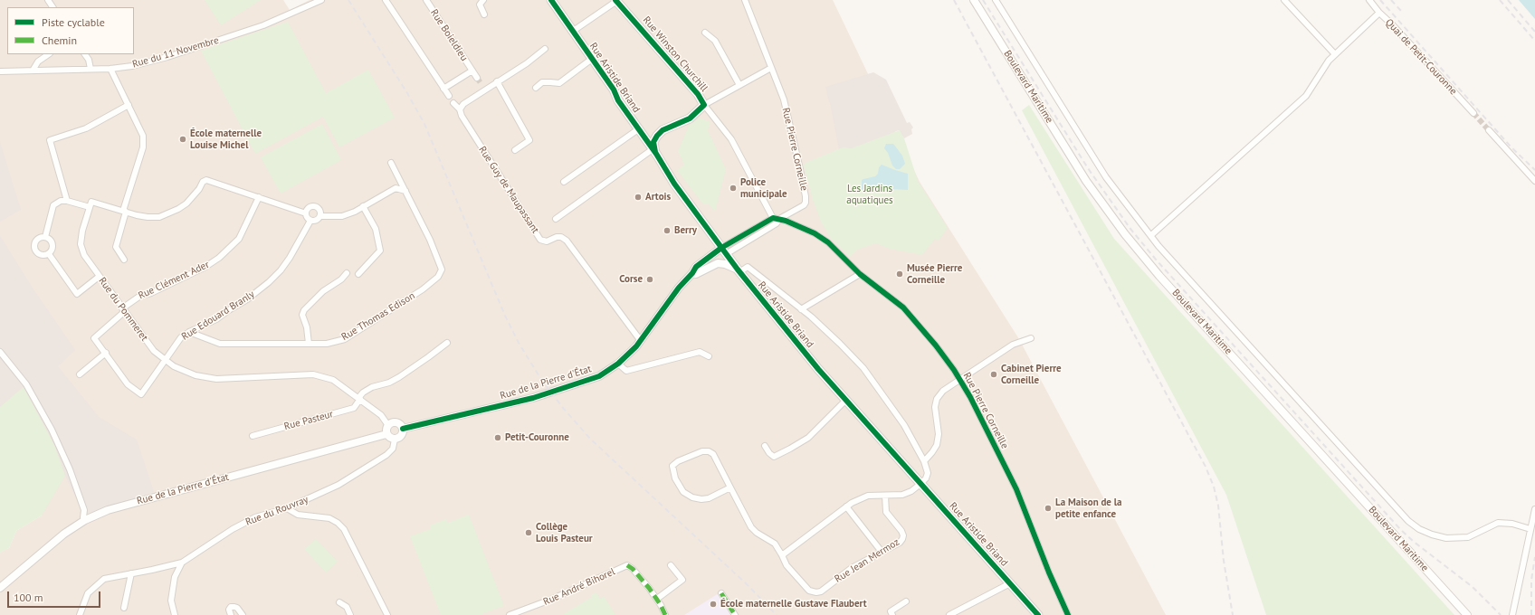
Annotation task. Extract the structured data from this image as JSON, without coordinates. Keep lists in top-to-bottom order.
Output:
{
  "streets": {
    "main road": ["Rue Winston Churchill", "Rue Aristide Briand"],
    "street": [
      "Rue Boieldieu",
      "Rue du 11 Novembre",
      "Quai de Petit-Couronne",
      "Boulevard Maritime",
      "Rue Pierre Corneille",
      "Rue Guy de Maupassant",
      "Rue Clément Ader",
      "Rue du Pommeret",
      "Rue Edouard Branly",
      "Rue Thomas Edison",
      "Rue de la Pierre d'État",
      "Rue Pasteur",
      "Rue du Rouvray",
      "Rue Jean Mermoz",
      "Rue André Bihorel"
    ]
  },
  "crossings": [
    ["Rue Aristide Briand", "Rue de la Pierre d'État"],
    ["Rue Guy de Maupassant", "Rue de la Pierre d'État"],
    ["Rue Clément Ader", "Rue du Pommeret"],
    ["Rue Clément Ader", "Rue Edouard Branly"],
    ["Rue du Pommeret", "Rue Edouard Branly"],
    ["Rue du Pommeret", "Rue de la Pierre d'État"],
    ["Rue du Pommeret", "Rue Pasteur"],
    ["Rue du Pommeret", "Rue du Rouvray"],
    ["Rue Edouard Branly", "Rue Thomas Edison"],
    ["Rue de la Pierre d'État", "Rue du Rouvray"]
  ],
  "parks": ["Les Jardins aquatiques"],
  "places": [
    "École maternelle Louise Michel",
    "Police municipale",
    "Artois",
    "Berry",
    "Musée Pierre Corneille",
    "Corse",
    "Cabinet Pierre Corneille",
    "Petit-Couronne",
    "La Maison de la petite enfance",
    "Collège Louis Pasteur",
    "École maternelle Gustave Flaubert"
  ],
  "legend": ["Piste cyclable", "Chemin"],
  "scale_bar": "100 m"
}
